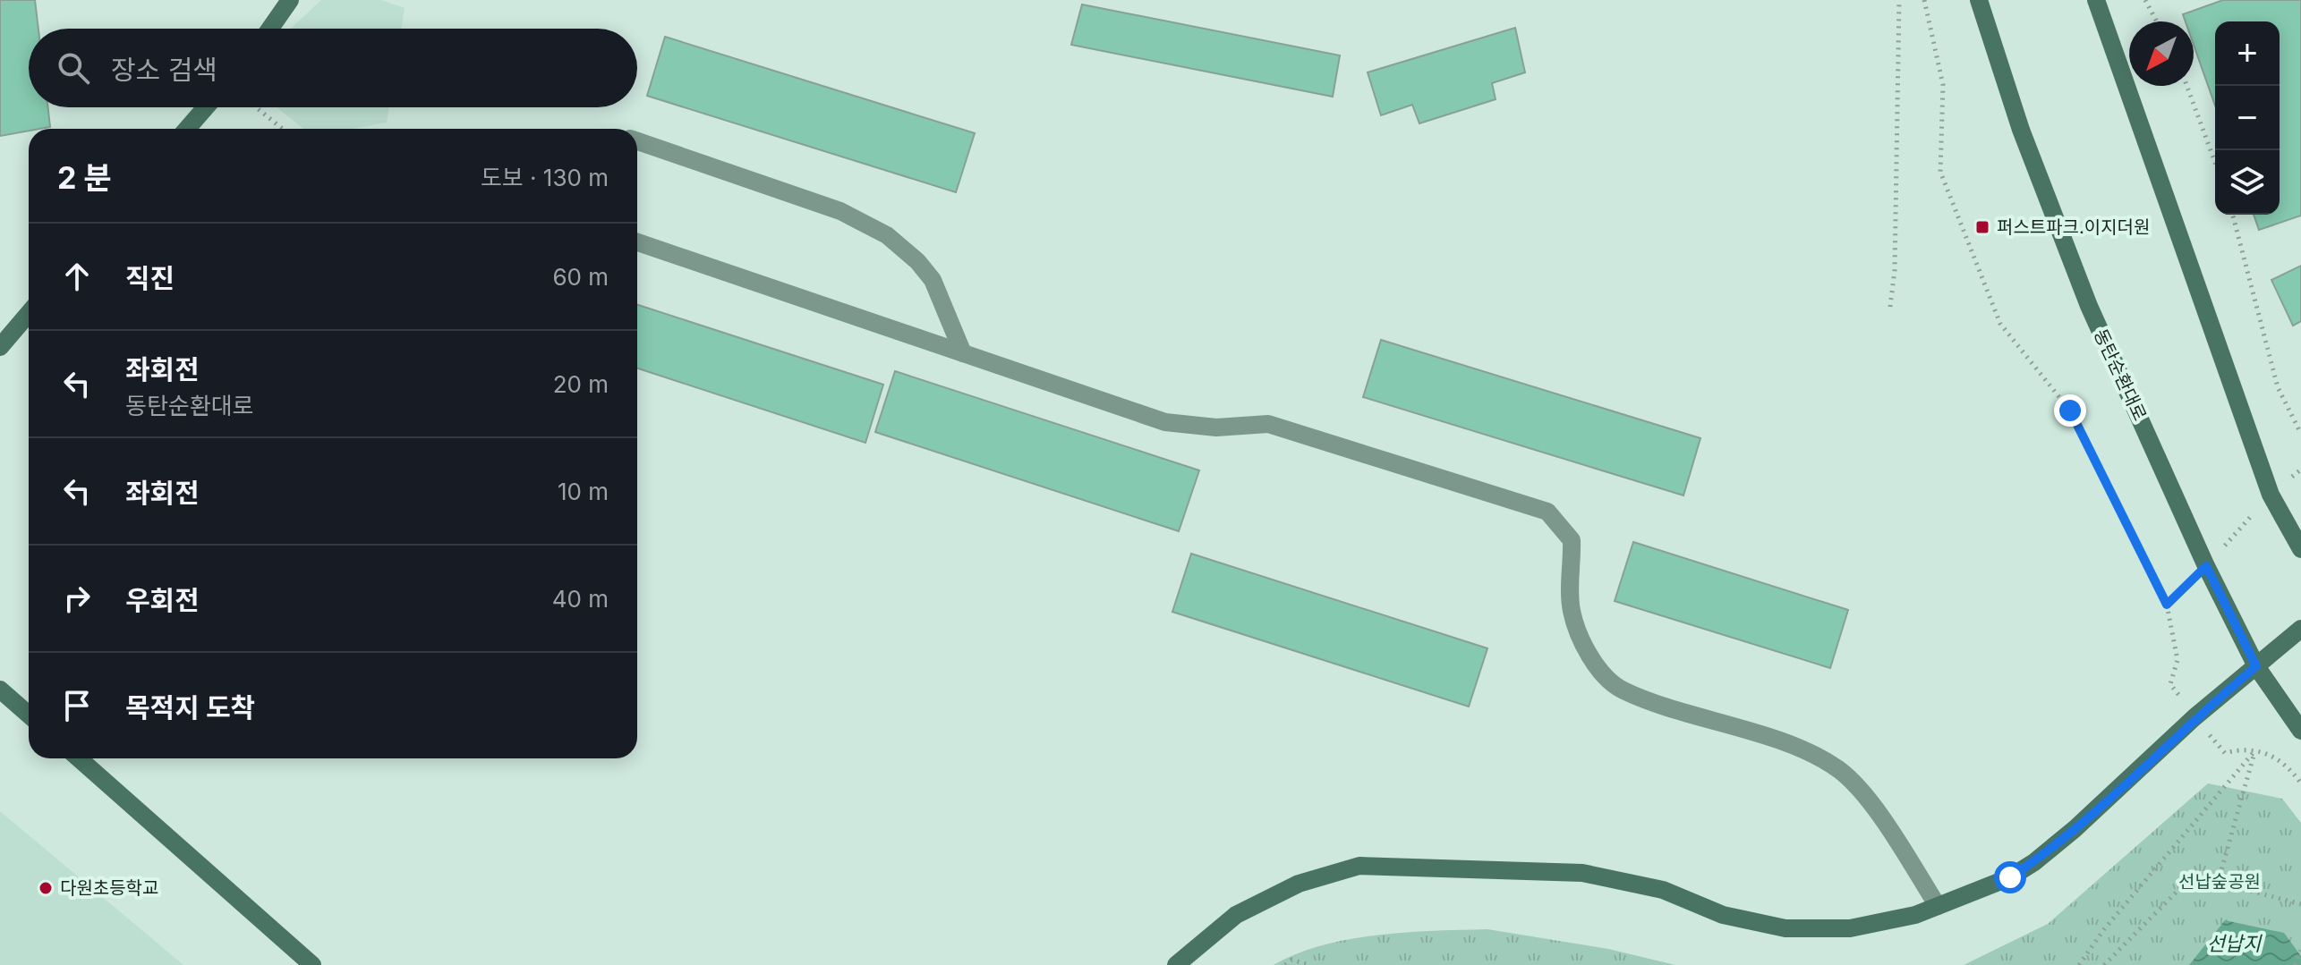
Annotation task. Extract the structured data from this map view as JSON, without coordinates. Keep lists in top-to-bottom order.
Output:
{
  "streets": {
    "street": ["동탄순환대로"]
  },
  "water": ["선납지"],
  "parks": ["선납숲공원"],
  "places": {
    "transit": ["퍼스트파크.이지더원"],
    "other": ["다원초등학교"]
  },
  "north": "bottom left",
  "page": {
    "map_buttons": ["+", "−"],
    "search": "장소 검색",
    "heading": ["2 분", "도보 · 130 m"],
    "list": [
      ["직진", "60 m"],
      ["좌회전", "동탄순환대로", "20 m"],
      ["좌회전", "10 m"],
      ["우회전", "40 m"],
      "목적지 도착"
    ]
  }
}
